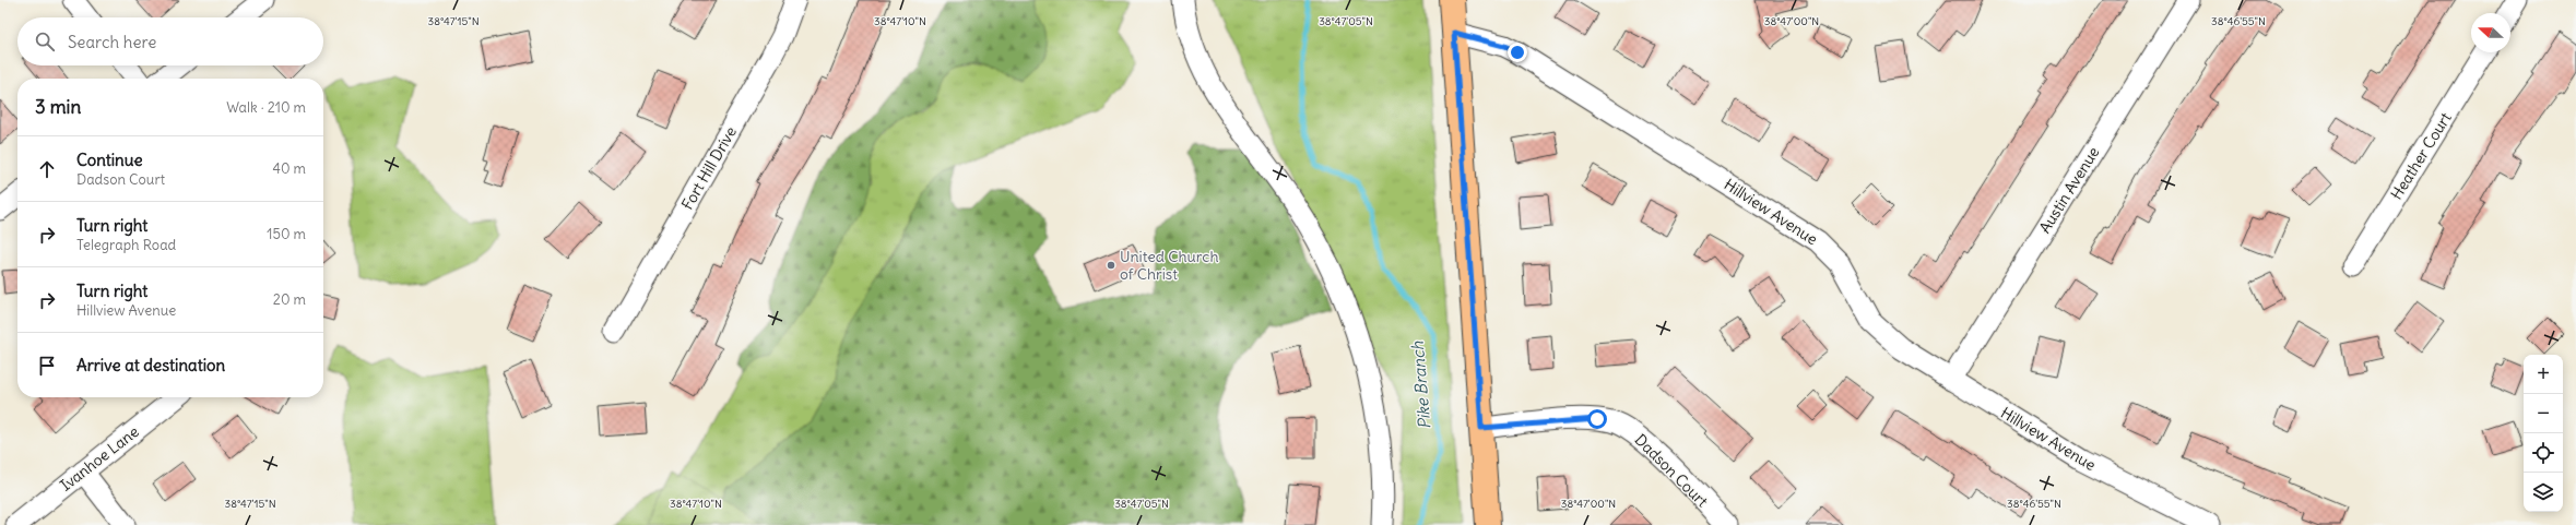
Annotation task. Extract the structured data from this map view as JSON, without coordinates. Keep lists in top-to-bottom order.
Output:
{
  "streets": {
    "street": [
      "Heather Court",
      "Fort Hill Drive",
      "Austin Avenue",
      "Hillview Avenue",
      "Ivanhoe Lane",
      "Dadson Court"
    ]
  },
  "crossings": [
    ["Austin Avenue", "Hillview Avenue"]
  ],
  "water": ["Pike Branch"],
  "places": ["United Church of Christ"],
  "north": "left",
  "page": {
    "search": "Search here",
    "heading": ["3 min", "Walk · 210 m"],
    "list": [
      ["Continue", "Dadson Court", "40 m"],
      ["Turn right", "Telegraph Road", "150 m"],
      ["Turn right", "Hillview Avenue", "20 m"],
      "Arrive at destination"
    ],
    "map_buttons": ["+", "−"]
  },
  "coordinates": [
    "38°47'10\"N",
    "38°46'55\"N",
    "38°47'15\"N",
    "38°47'05\"N",
    "38°47'00\"N"
  ]
}
